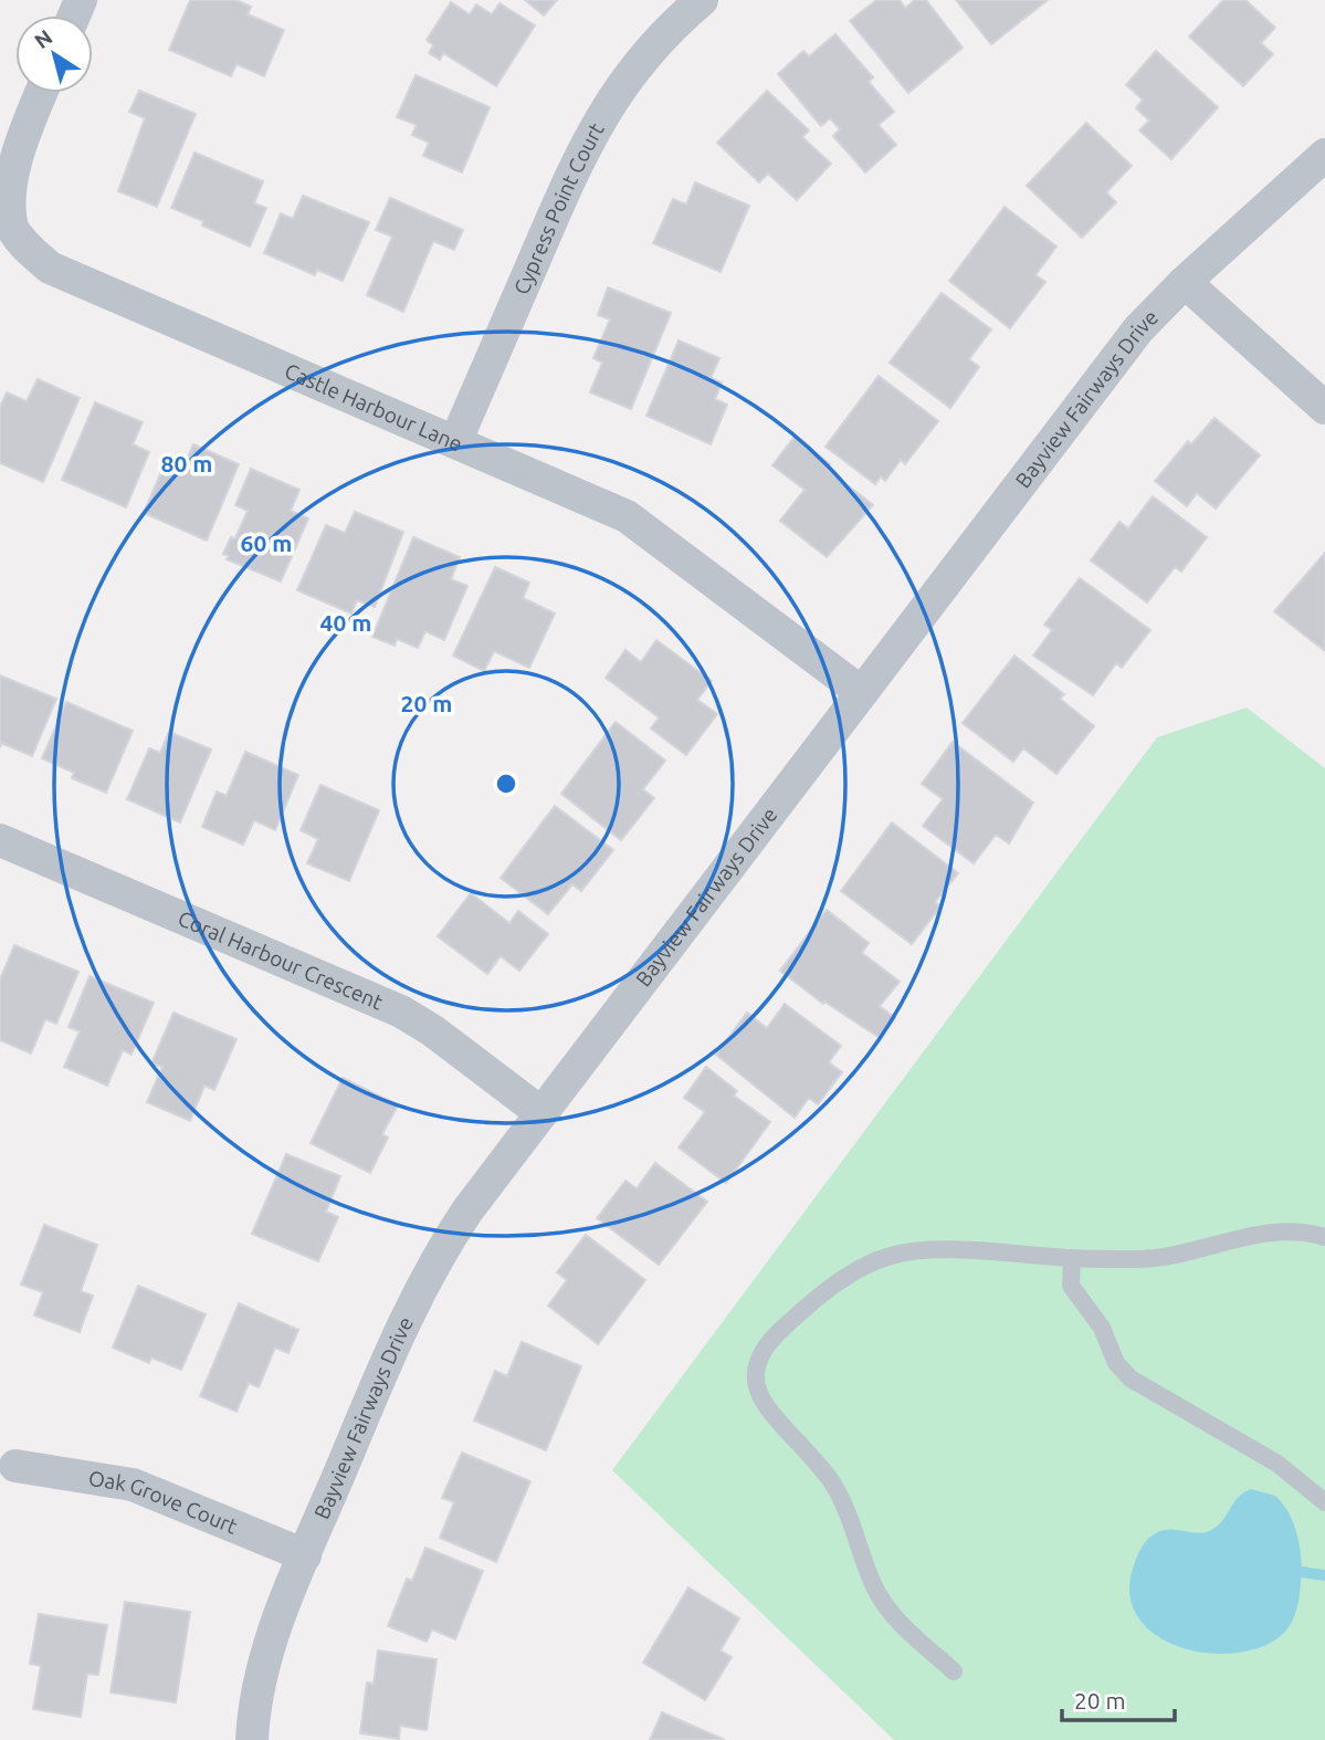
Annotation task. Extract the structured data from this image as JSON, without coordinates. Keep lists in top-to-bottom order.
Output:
{
  "streets": {
    "street": [
      "Cypress Point Court",
      "Bayview Fairways Drive",
      "Castle Harbour Lane",
      "Coral Harbour Crescent",
      "Oak Grove Court"
    ]
  },
  "crossings": [
    ["Cypress Point Court", "Castle Harbour Lane"],
    ["Bayview Fairways Drive", "Castle Harbour Lane"],
    ["Bayview Fairways Drive", "Coral Harbour Crescent"],
    ["Bayview Fairways Drive", "Oak Grove Court"]
  ],
  "scale_bar": "20 m",
  "north": "top left",
  "rings": [
    "80 m",
    "60 m",
    "40 m",
    "20 m"
  ]
}
